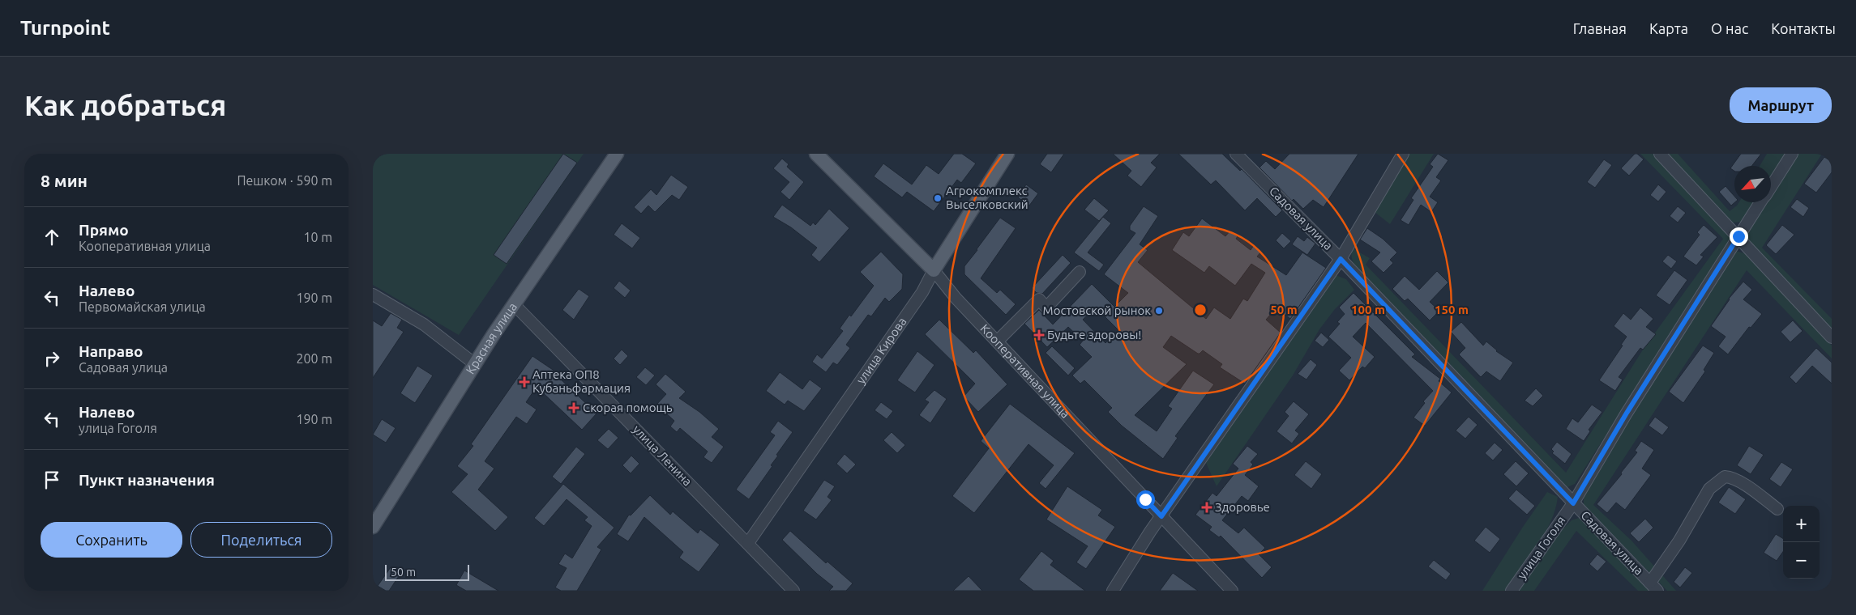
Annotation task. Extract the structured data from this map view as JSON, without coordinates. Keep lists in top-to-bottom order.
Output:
{
  "streets": {
    "main road": ["Красная улица", "улица Кирова", "Кооперативная улица"],
    "street": ["Садовая улица", "улица Ленина", "улица Гоголя"]
  },
  "crossings": [
    ["Садовая улица", "улица Гоголя"],
    ["Красная улица", "улица Ленина"],
    ["улица Кирова", "Кооперативная улица"],
    ["улица Кирова", "улица Ленина"]
  ],
  "places": {
    "other": ["Агрокомплекс Выселковский", "Мостовской рынок"],
    "health": [
      "Будьте здоровы!",
      "Аптека ОП8 Кубаньфармация",
      "Скорая помощь",
      "Здоровье"
    ]
  },
  "scale_bar": "50 m",
  "north": "bottom left",
  "page": {
    "header": "Turnpoint",
    "nav": [
      "Главная",
      "Карта",
      "О нас",
      "Контакты"
    ],
    "buttons": [
      "Маршрут",
      ["Сохранить", "Поделиться"]
    ],
    "title": "Как добраться",
    "heading": ["8 мин", "Пешком · 590 m"],
    "list": [
      ["Прямо", "Кооперативная улица", "10 m"],
      ["Налево", "Первомайская улица", "190 m"],
      ["Направо", "Садовая улица", "200 m"],
      ["Налево", "улица Гоголя", "190 m"],
      "Пункт назначения"
    ],
    "map_buttons": ["+", "−"],
    "scale": "50 m"
  },
  "rings": ["50 m", "100 m", "150 m"]
}
